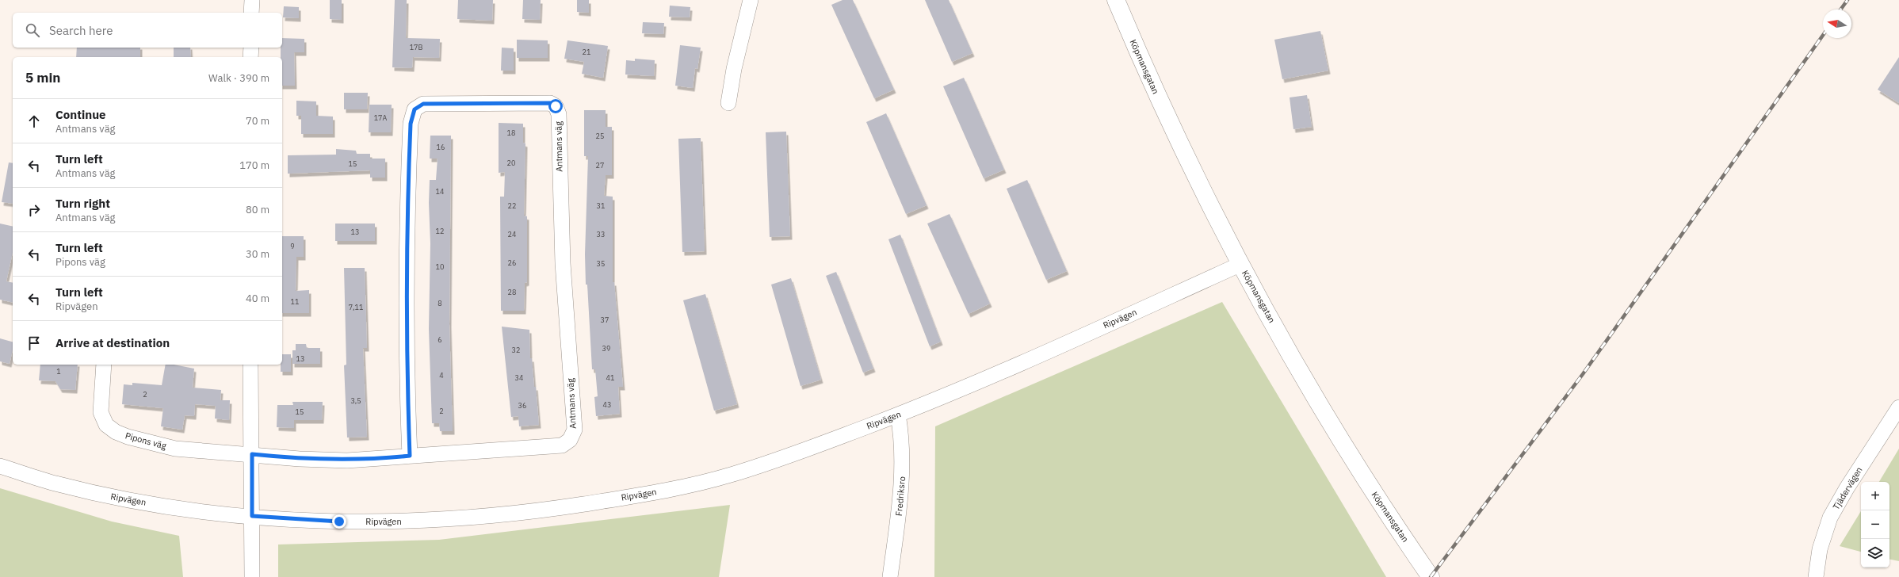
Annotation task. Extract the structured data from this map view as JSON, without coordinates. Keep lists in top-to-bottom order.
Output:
{
  "streets": {
    "street": [
      "Köpmansgatan",
      "Antmans väg",
      "Ripvägen",
      "Pipons väg",
      "Tjädervägen",
      "Fredriksro"
    ]
  },
  "crossings": [
    ["Köpmansgatan", "Ripvägen"],
    ["Antmans väg", "Pipons väg"],
    ["Ripvägen", "Fredriksro"]
  ],
  "house_numbers": [
    "17B",
    "21",
    "17A",
    "18",
    "25",
    "16",
    "20",
    "15",
    "27",
    "14",
    "22",
    "31",
    "12",
    "13",
    "24",
    "33",
    "9",
    "26",
    "35",
    "10",
    "28",
    "11",
    "8",
    "7,11",
    "37",
    "6",
    "39",
    "32",
    "13",
    "1",
    "4",
    "34",
    "41",
    "2",
    "3,5",
    "43",
    "36",
    "2",
    "15"
  ],
  "north": "left",
  "page": {
    "search": "Search here",
    "heading": ["5 min", "Walk · 390 m"],
    "list": [
      ["Continue", "Antmans väg", "70 m"],
      ["Turn left", "Antmans väg", "170 m"],
      ["Turn right", "Antmans väg", "80 m"],
      ["Turn left", "Pipons väg", "30 m"],
      ["Turn left", "Ripvägen", "40 m"],
      "Arrive at destination"
    ],
    "map_buttons": ["+", "−"]
  }
}
